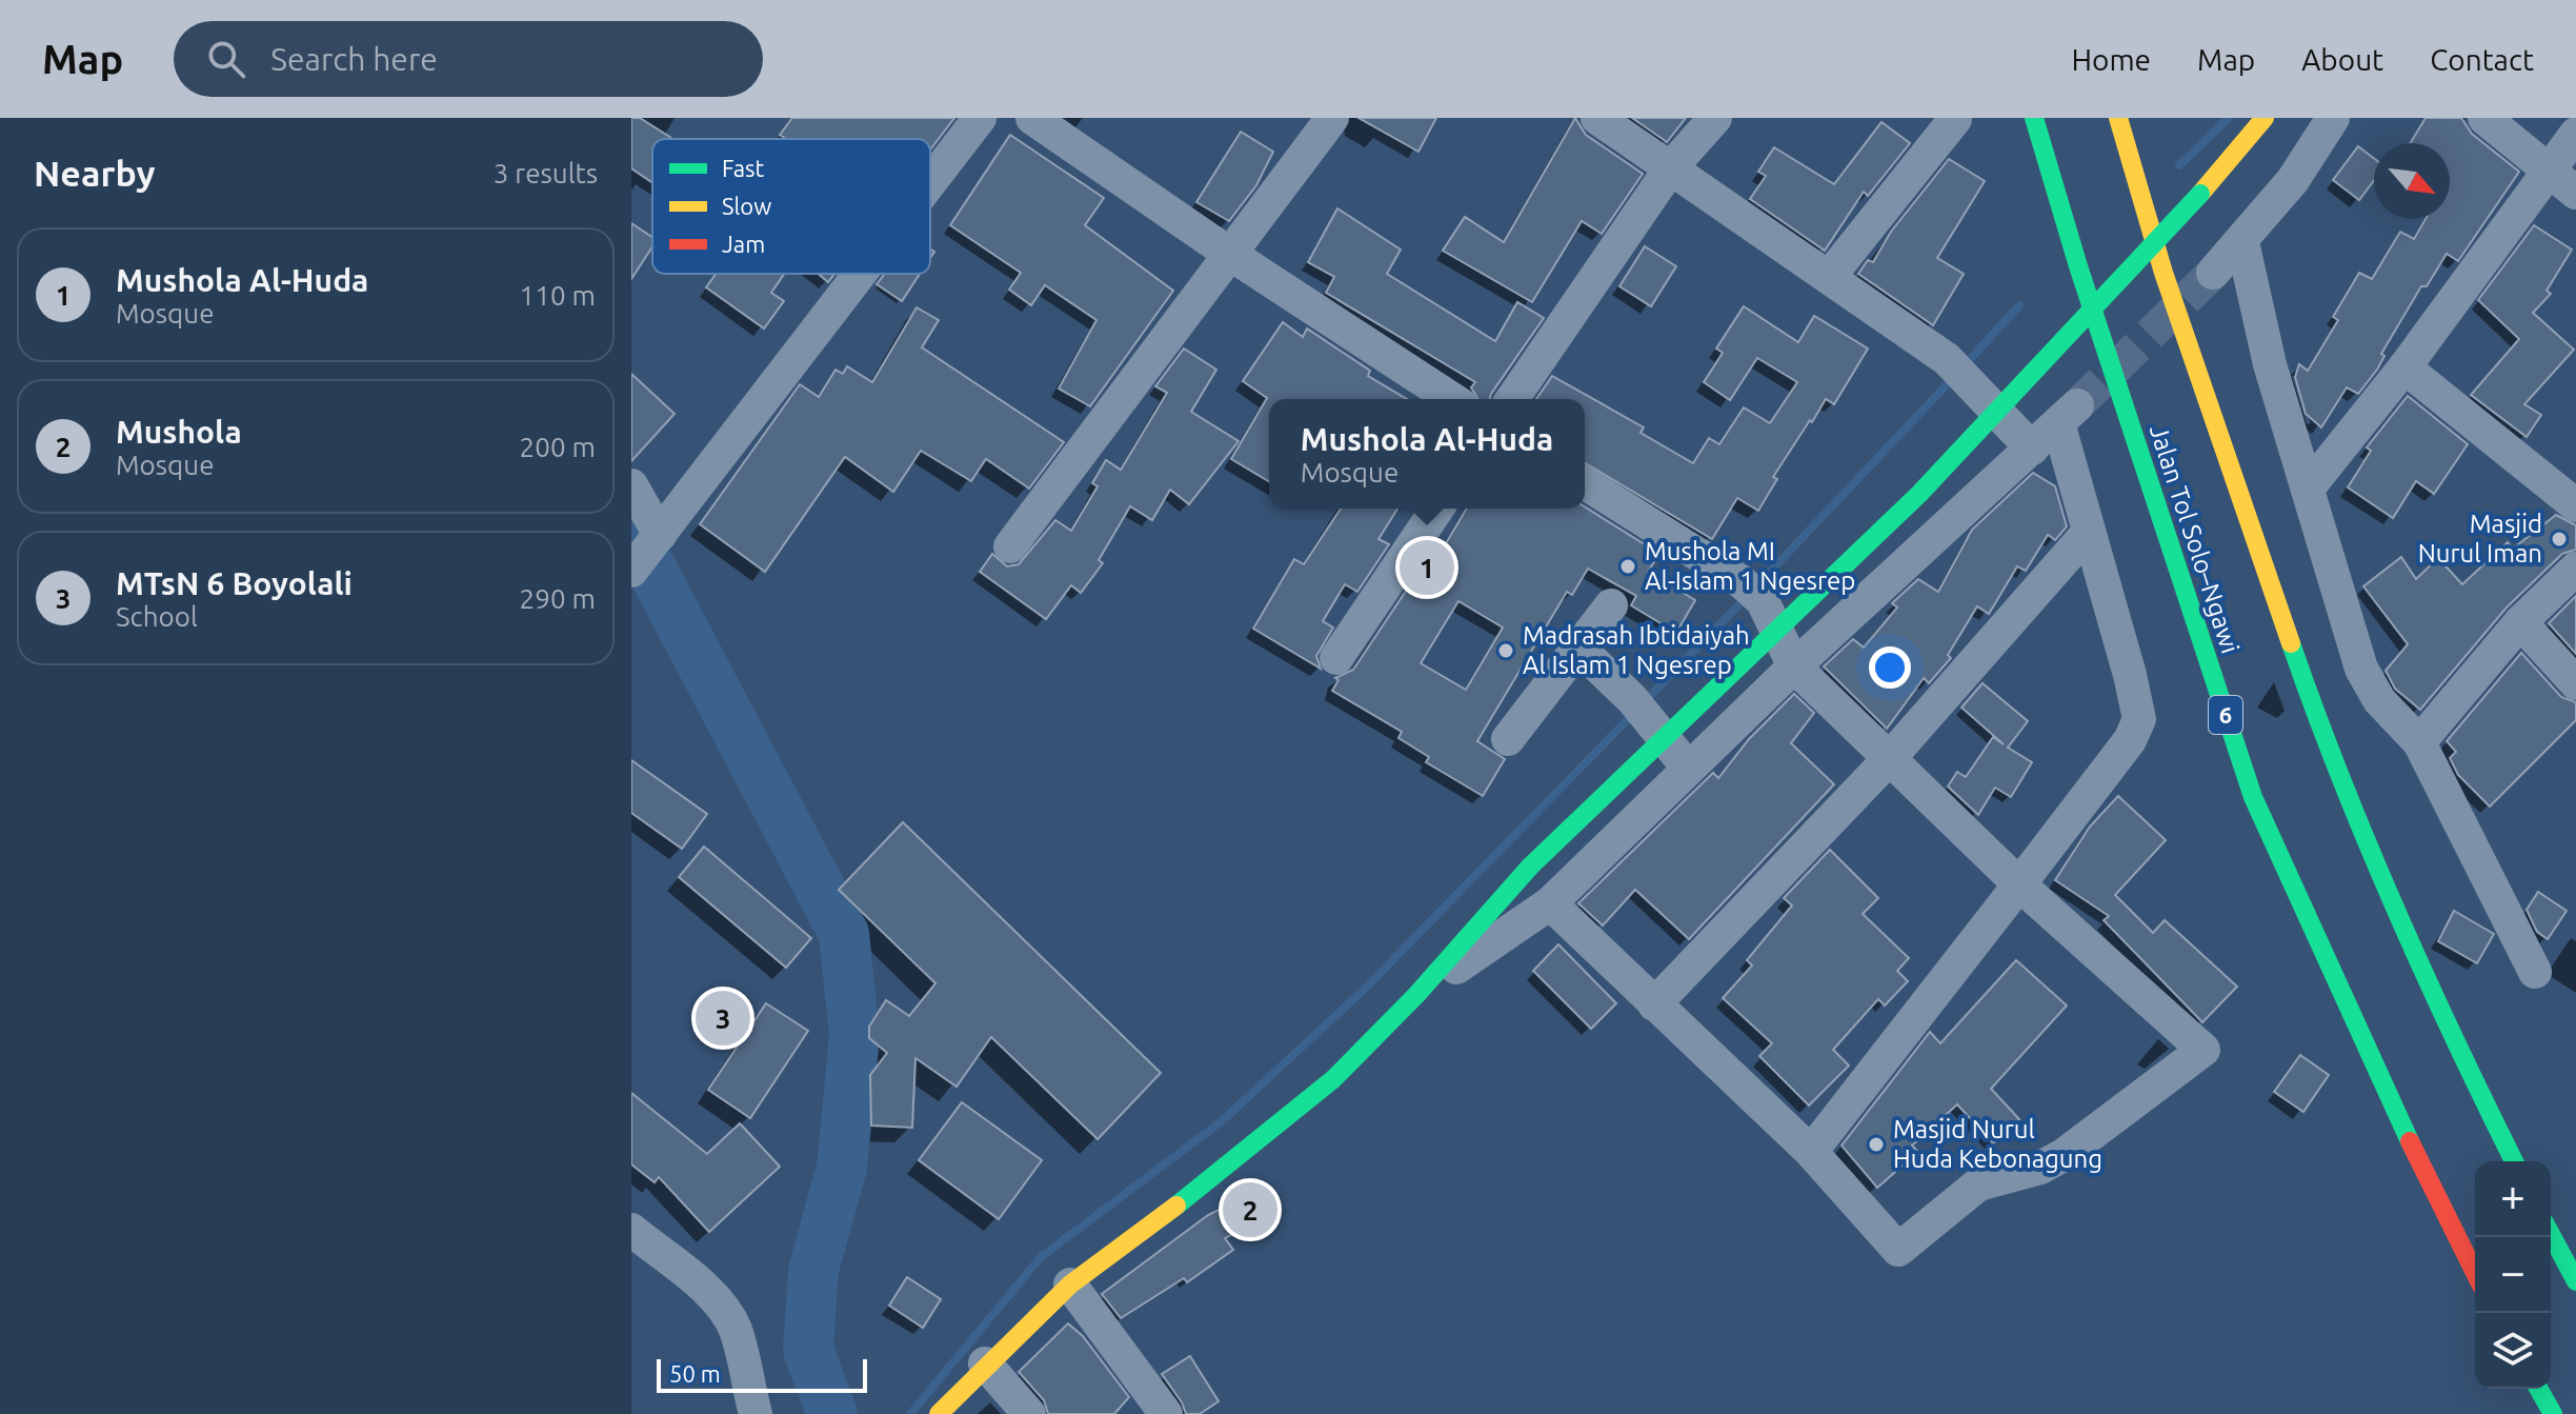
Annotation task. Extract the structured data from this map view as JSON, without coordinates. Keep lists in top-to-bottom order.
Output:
{
  "streets": {
    "main road": ["Jalan Tol Solo–Ngawi", "6"]
  },
  "places": [
    "Masjid Nurul Iman",
    "Mushola MI Al-Islam 1 Ngesrep",
    "Madrasah Ibtidaiyah Al Islam 1 Ngesrep",
    "Masjid Nurul Huda Kebonagung"
  ],
  "legend": ["Fast", "Slow", "Jam"],
  "scale_bar": "50 m",
  "north": "bottom right",
  "page": {
    "header": "Map",
    "search": "Search here",
    "nav": [
      "Home",
      "Map",
      "About",
      "Contact"
    ],
    "heading": ["Nearby", "3 results"],
    "list": [
      {
        "mark": "1",
        "name": "Mushola Al-Huda",
        "note": "Mosque",
        "value": "110 m"
      },
      {
        "mark": "2",
        "name": "Mushola",
        "note": "Mosque",
        "value": "200 m"
      },
      {
        "mark": "3",
        "name": "MTsN 6 Boyolali",
        "note": "School",
        "value": "290 m"
      }
    ],
    "popup": ["Mushola Al-Huda", "Mosque"],
    "pins": ["1", "3", "2"],
    "map_buttons": ["+", "−"],
    "scale": "50 m"
  }
}
